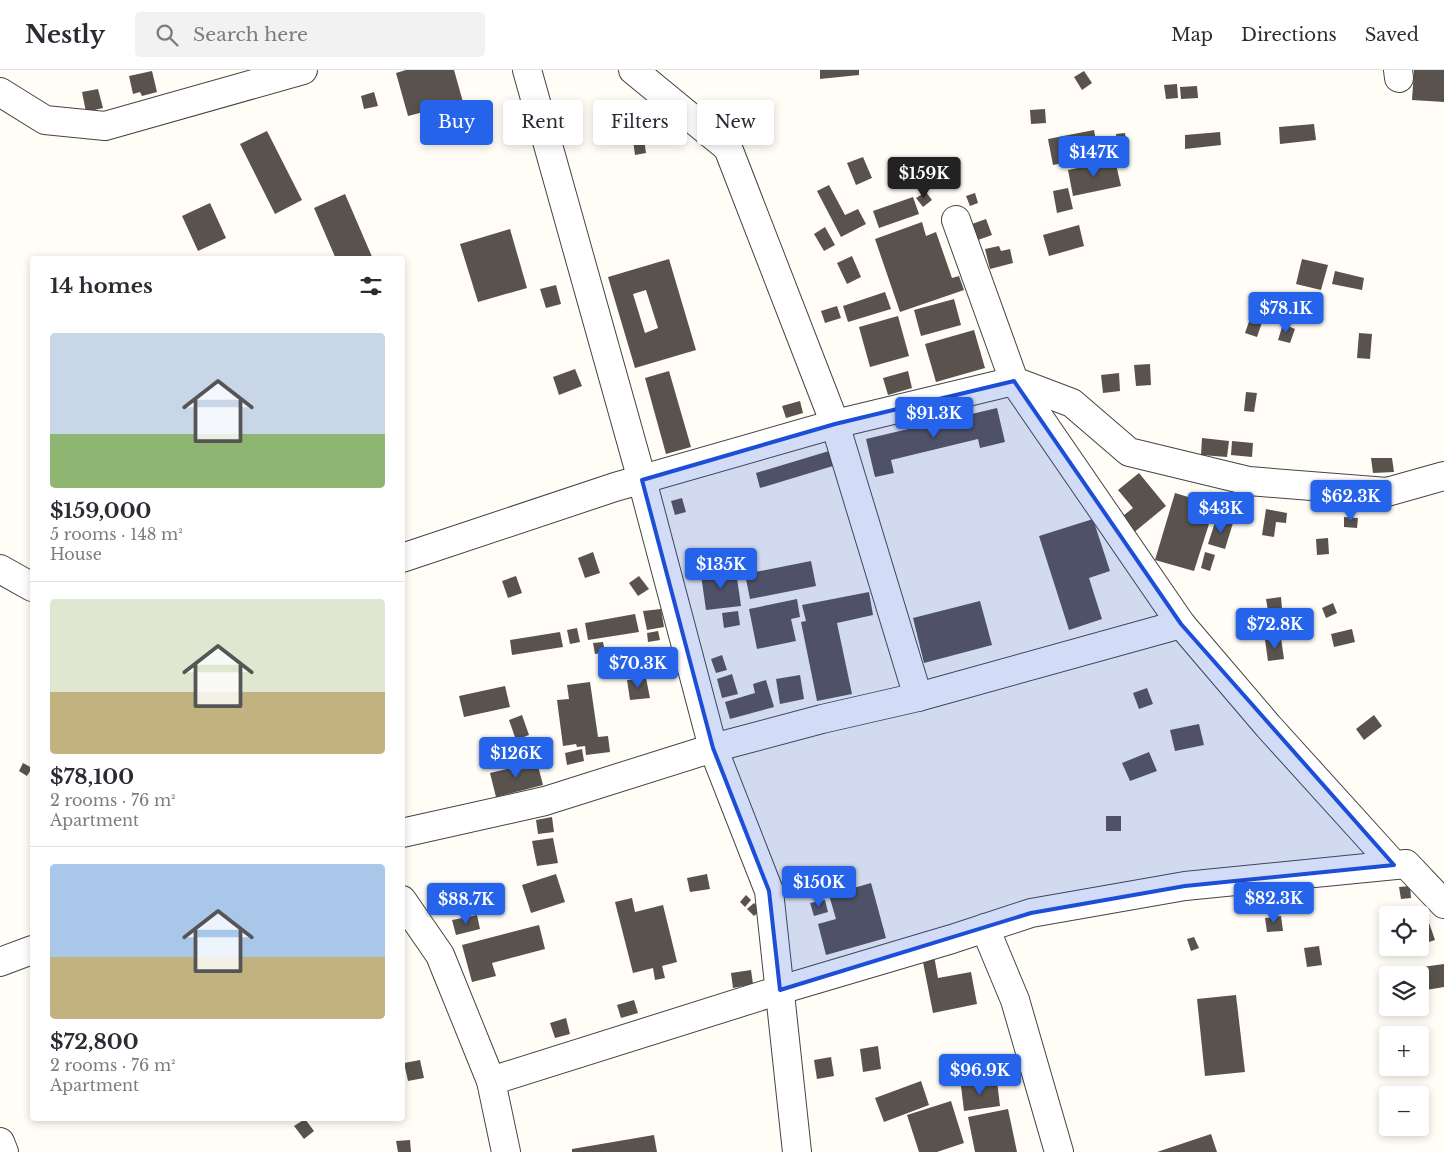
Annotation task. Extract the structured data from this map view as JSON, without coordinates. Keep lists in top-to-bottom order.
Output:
{
  "page": {
    "header": "Nestly",
    "search": "Search here",
    "nav": ["Map", "Directions", "Saved"],
    "chip": [
      "Buy",
      "Rent",
      "Filters",
      "New"
    ],
    "price": [
      "$147K",
      "$159K",
      "$78.1K",
      "$91.3K",
      "$62.3K",
      "$43K",
      "$135K",
      "$72.8K",
      "$70.3K",
      "$126K",
      "$150K",
      "$82.3K",
      "$88.7K",
      "$96.9K"
    ],
    "heading": "14 homes",
    "list": [
      {
        "name": "$159,000",
        "note": "5 rooms · 148 m² · House"
      },
      {
        "name": "$78,100",
        "note": "2 rooms · 76 m² · Apartment"
      },
      {
        "name": "$72,800",
        "note": "2 rooms · 76 m² · Apartment"
      }
    ],
    "map_buttons": ["+", "−"]
  }
}
